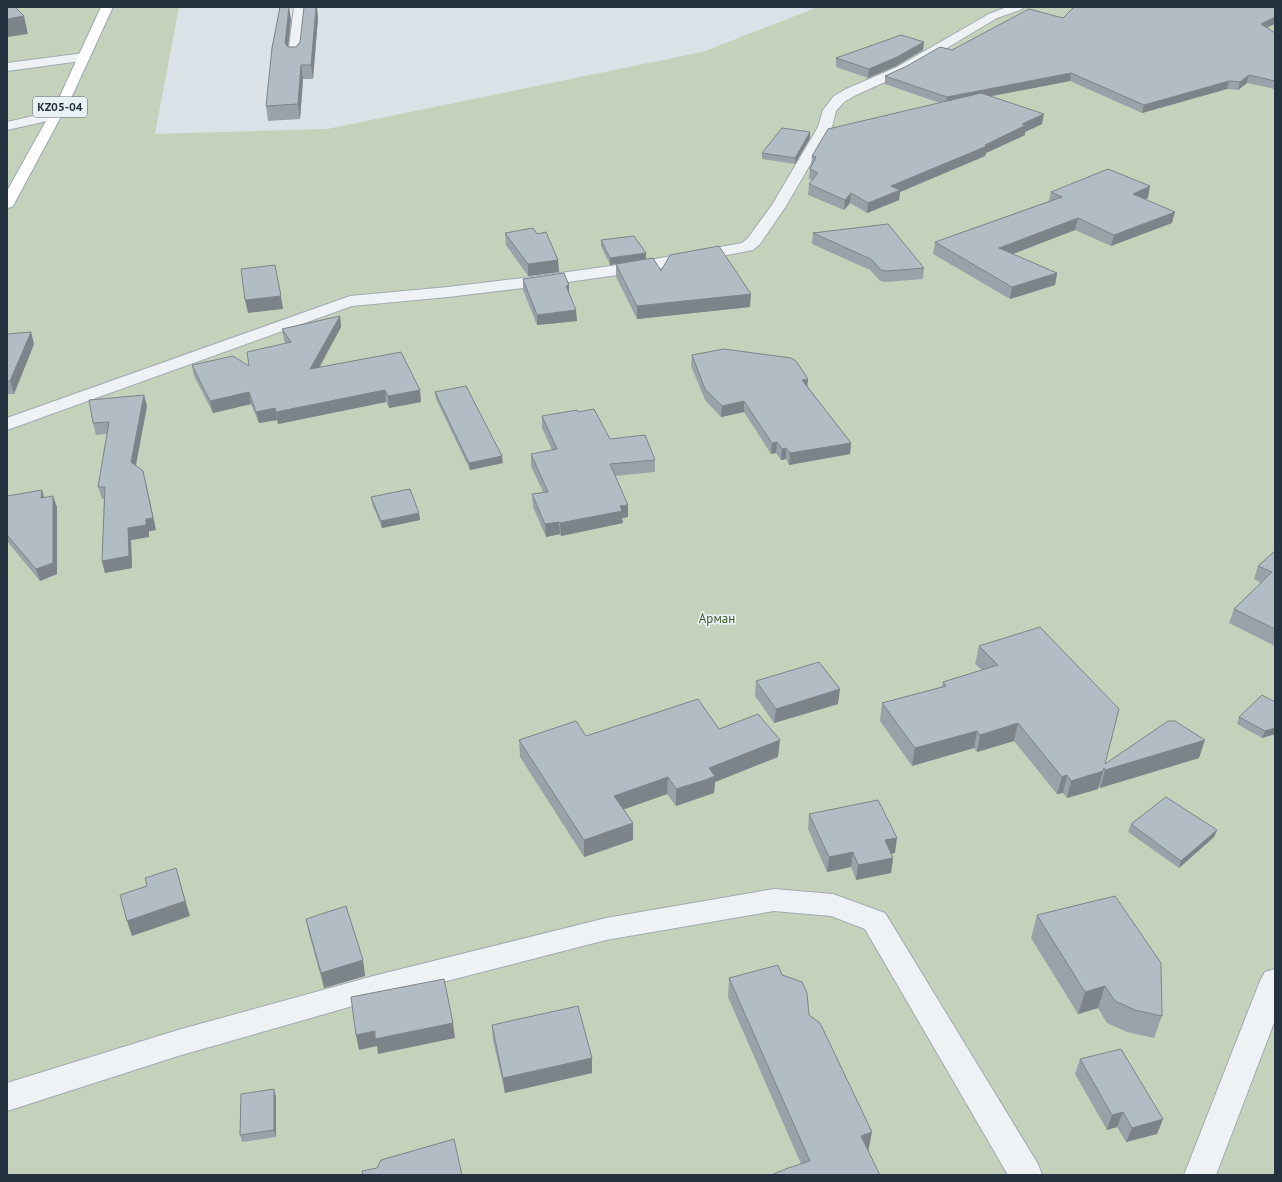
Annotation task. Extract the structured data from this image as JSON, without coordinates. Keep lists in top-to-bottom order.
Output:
{
  "streets": {
    "main road": ["KZ05-04"]
  },
  "parks": ["Арман"]
}
